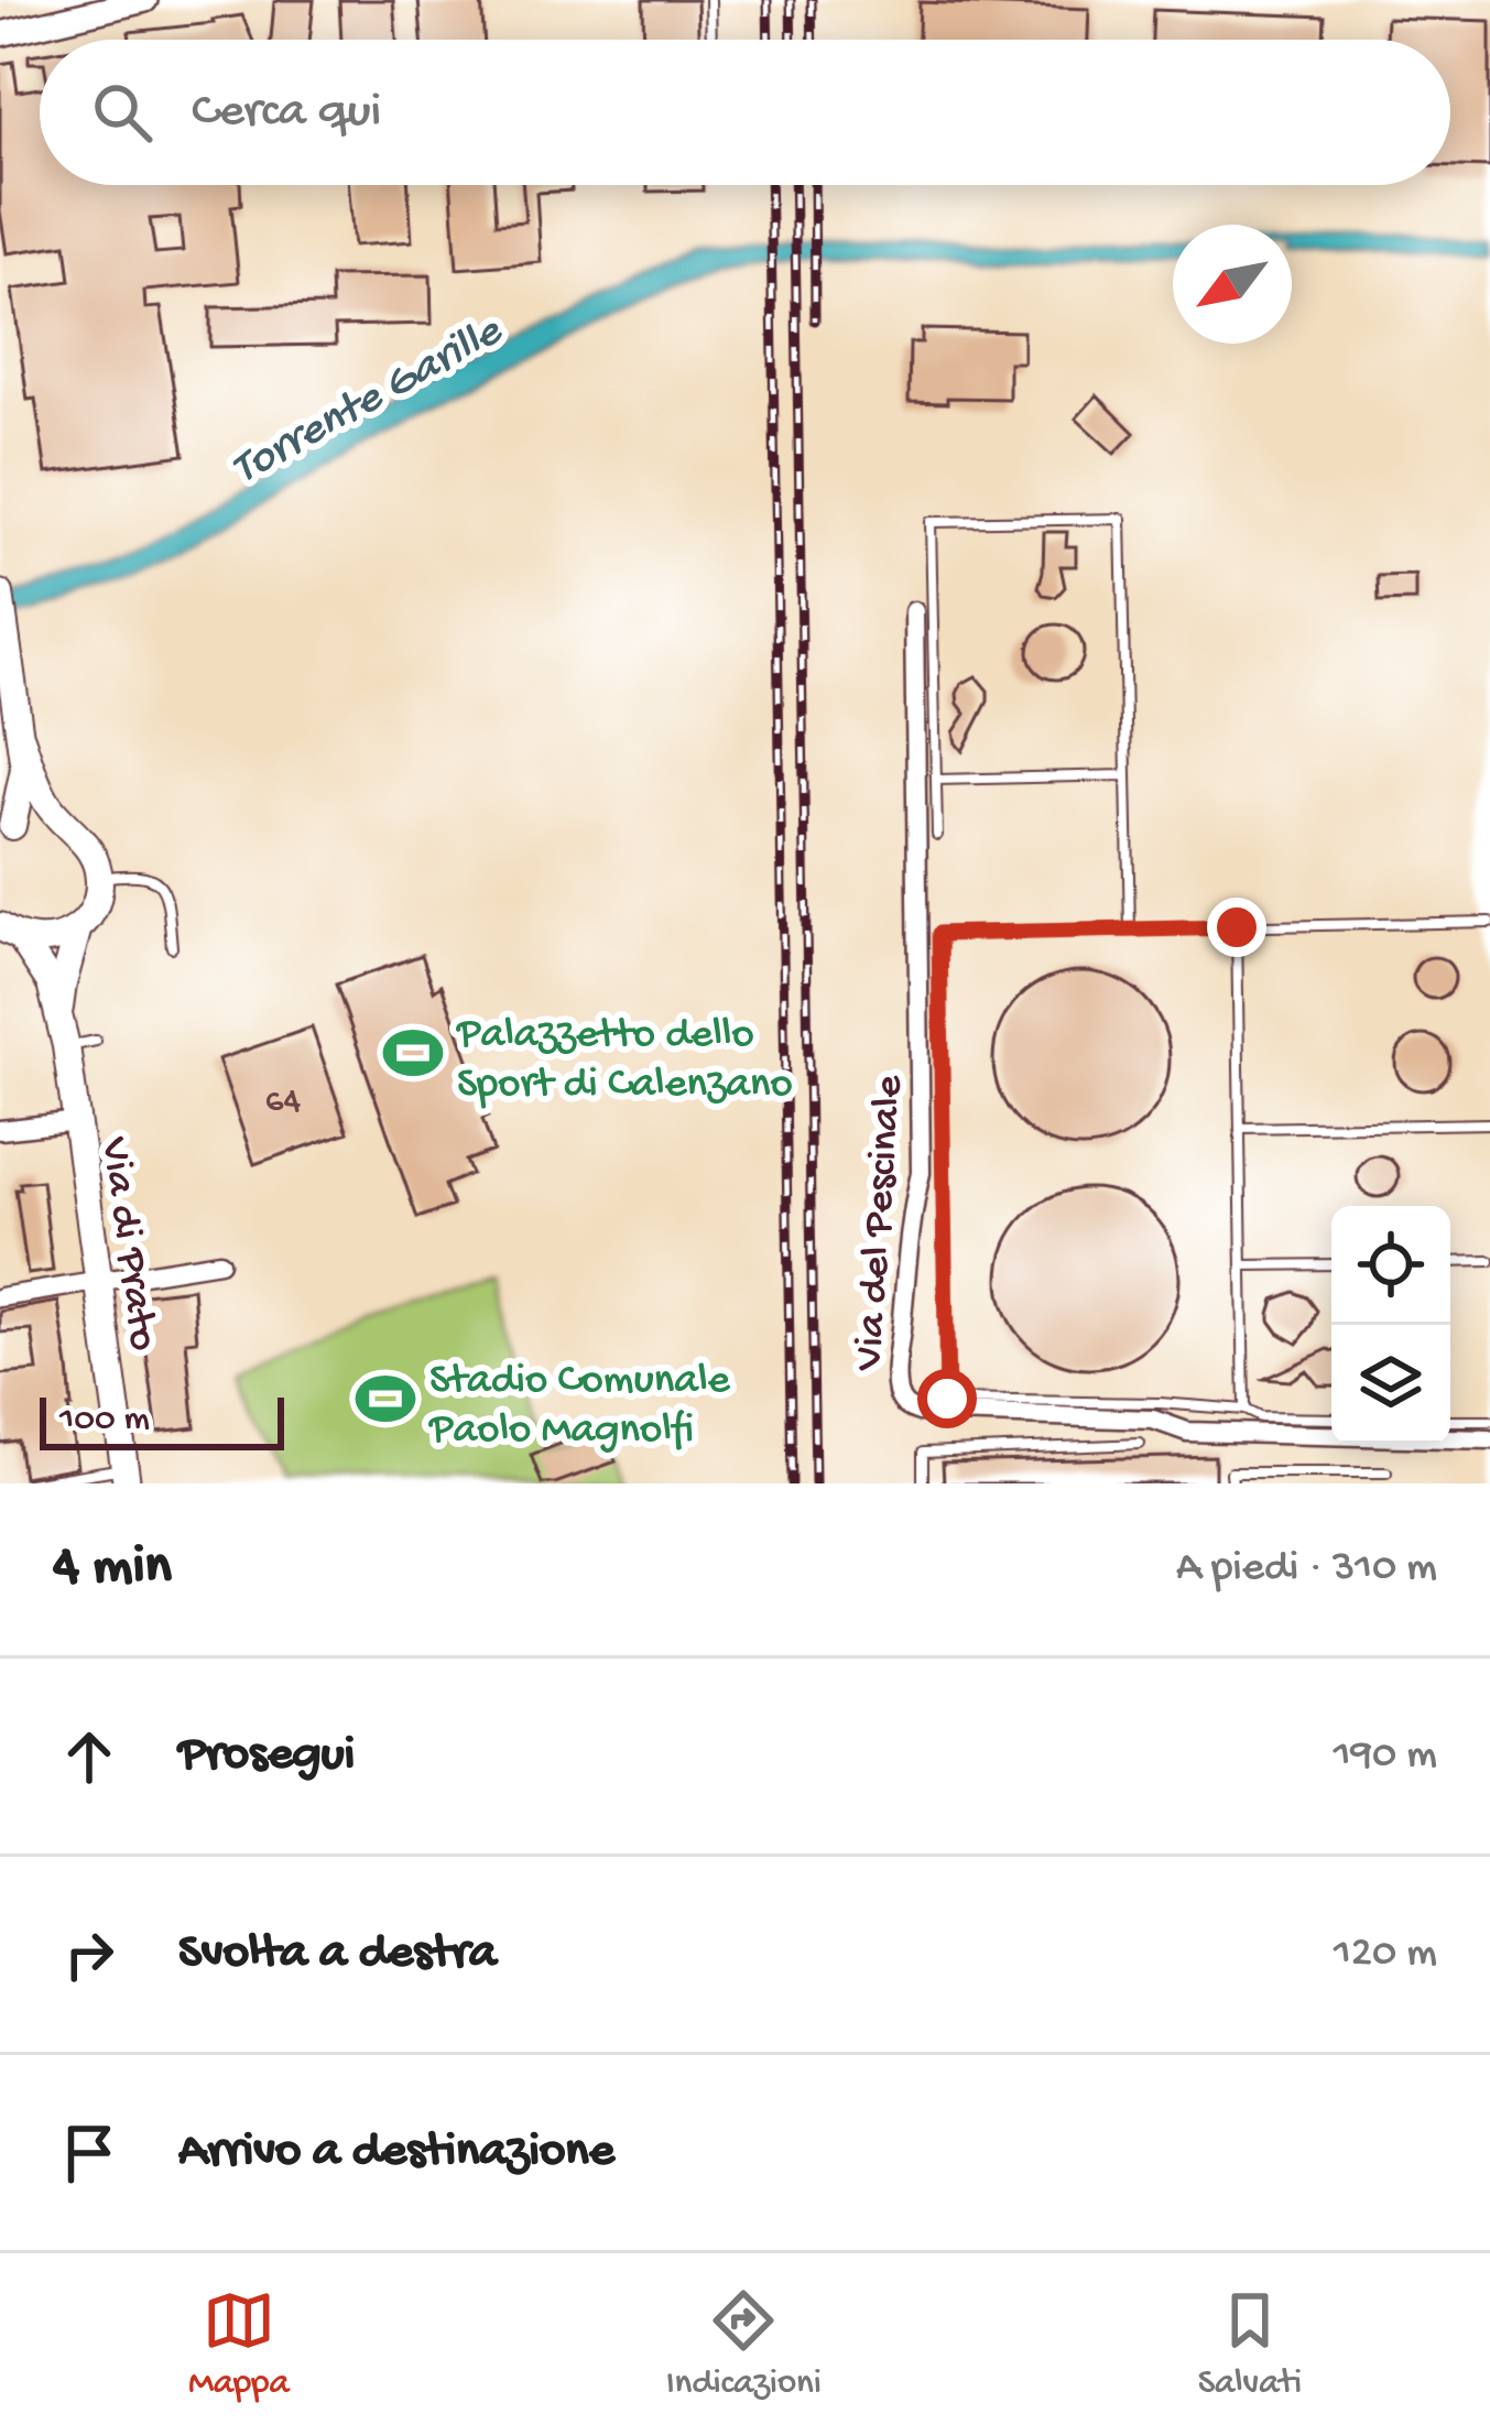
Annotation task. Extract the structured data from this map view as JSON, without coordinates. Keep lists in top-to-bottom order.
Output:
{
  "streets": {
    "main road": ["Via di Prato"],
    "street": ["Via del Pescinale"]
  },
  "water": ["Torrente Garille"],
  "places": {
    "sports": ["Palazzetto dello Sport di Calenzano", "Stadio Comunale Paolo Magnolfi"]
  },
  "house_numbers": ["64"],
  "scale_bar": "100 m",
  "north": "bottom left",
  "page": {
    "search": "Cerca qui",
    "scale": "100 m",
    "heading": ["4 min", "A piedi · 310 m"],
    "list": [
      ["Prosegui", "190 m"],
      ["Svolta a destra", "120 m"],
      "Arrivo a destinazione"
    ],
    "nav": ["Mappa", "Indicazioni", "Salvati"]
  }
}
